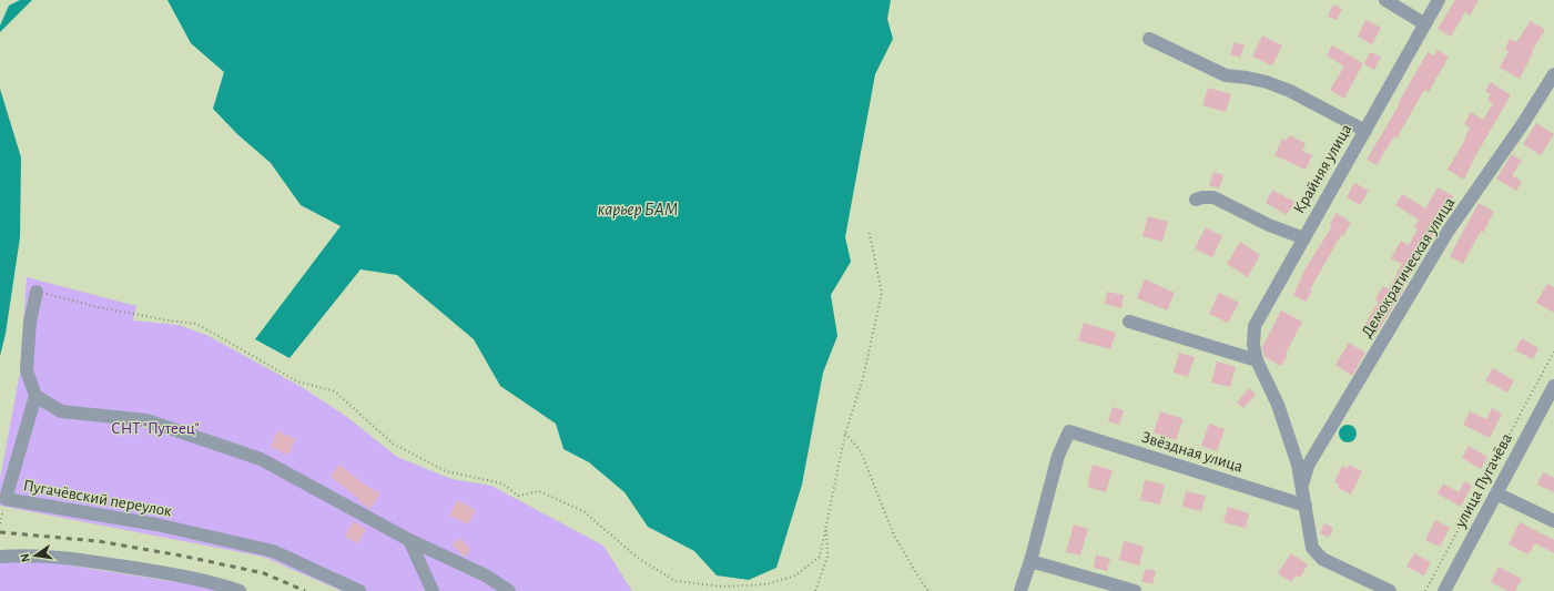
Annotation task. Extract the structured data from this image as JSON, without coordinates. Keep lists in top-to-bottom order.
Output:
{
  "streets": {
    "street": [
      "Крайняя улица",
      "Демократическая улица",
      "Звёздная улица",
      "улица Пугачёва",
      "Пугачёвский переулок"
    ]
  },
  "crossings": [
    ["Крайняя улица", "Демократическая улица"],
    ["Крайняя улица", "Звёздная улица"]
  ],
  "water": ["карьер БАМ"],
  "parks": ["СНТ \"Путеец\""],
  "north": "left"
}
